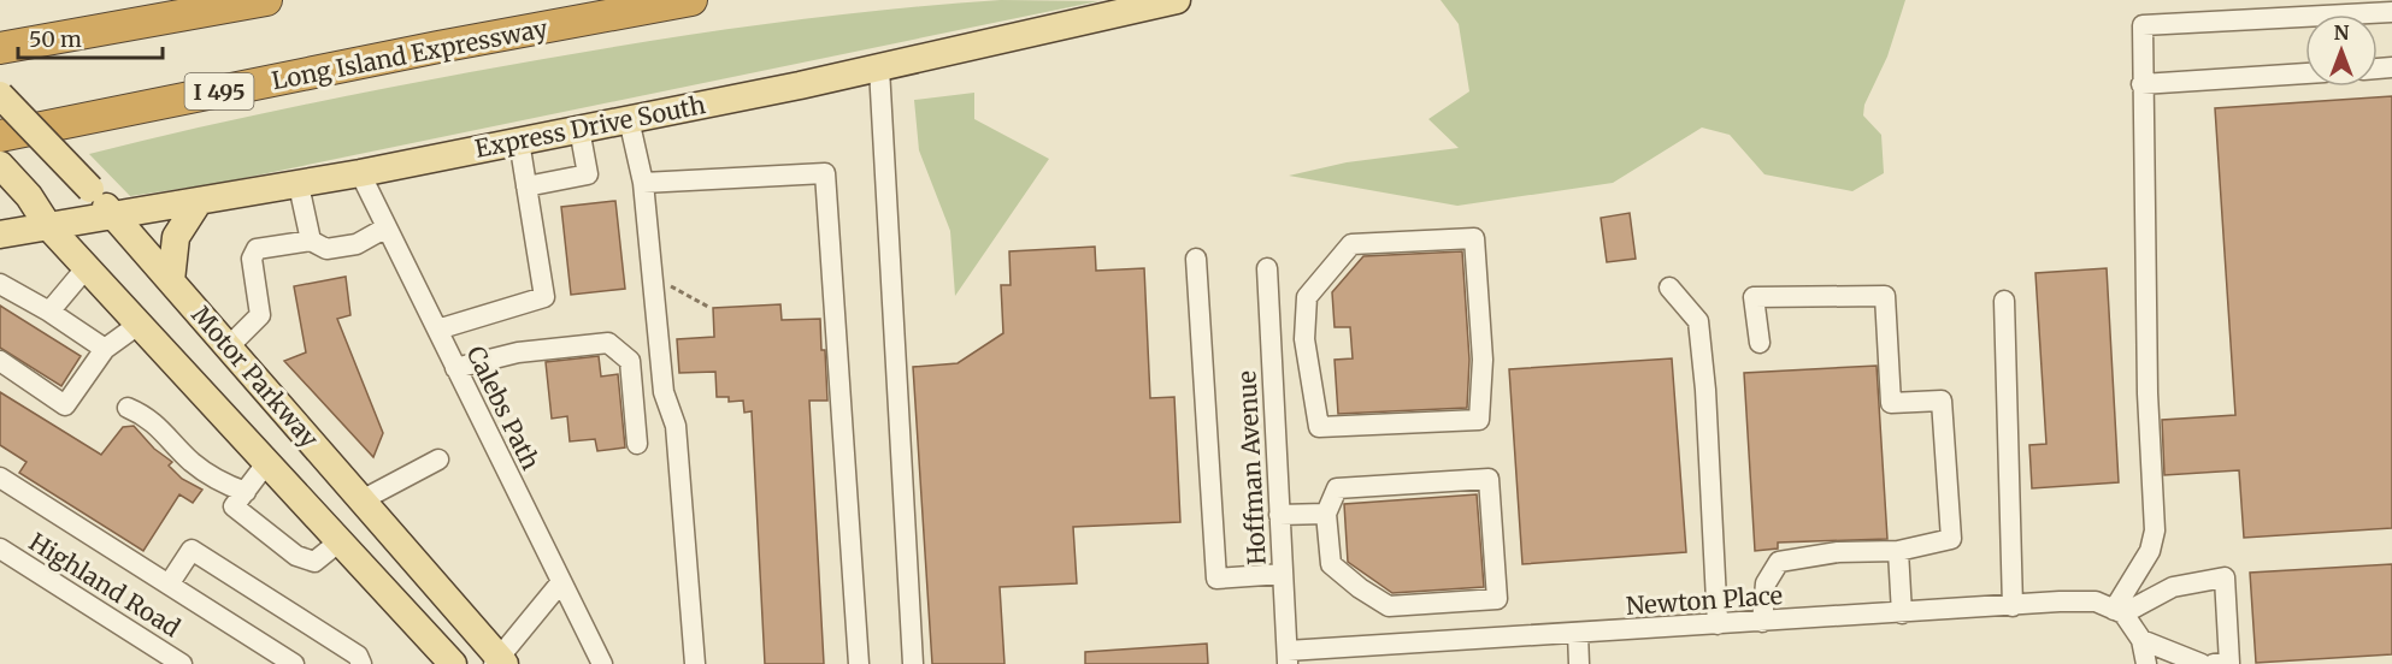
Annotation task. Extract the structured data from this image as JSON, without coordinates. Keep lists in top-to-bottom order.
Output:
{
  "streets": {
    "highway": ["Long Island Expressway", "I 495"],
    "main road": ["Express Drive South", "Motor Parkway"],
    "street": [
      "Calebs Path",
      "Hoffman Avenue",
      "Highland Road",
      "Newton Place"
    ]
  },
  "crossings": [
    ["Express Drive South", "Motor Parkway"],
    ["Express Drive South", "Calebs Path"],
    ["Hoffman Avenue", "Newton Place"]
  ],
  "scale_bar": "50 m",
  "north": "top"
}
